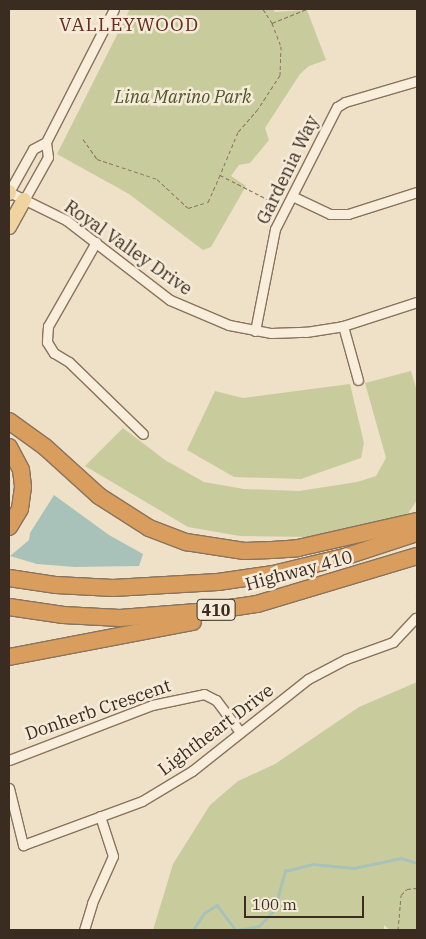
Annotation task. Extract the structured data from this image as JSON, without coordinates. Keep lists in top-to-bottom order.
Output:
{
  "streets": {
    "highway": ["Highway 410", "410"],
    "street": [
      "Gardenia Way",
      "Royal Valley Drive",
      "Donherb Crescent",
      "Lightheart Drive"
    ]
  },
  "crossings": [
    ["Gardenia Way", "Royal Valley Drive"],
    ["Donherb Crescent", "Lightheart Drive"]
  ],
  "districts": ["VALLEYWOOD"],
  "parks": ["Lina Marino Park"],
  "scale_bar": "100 m"
}
